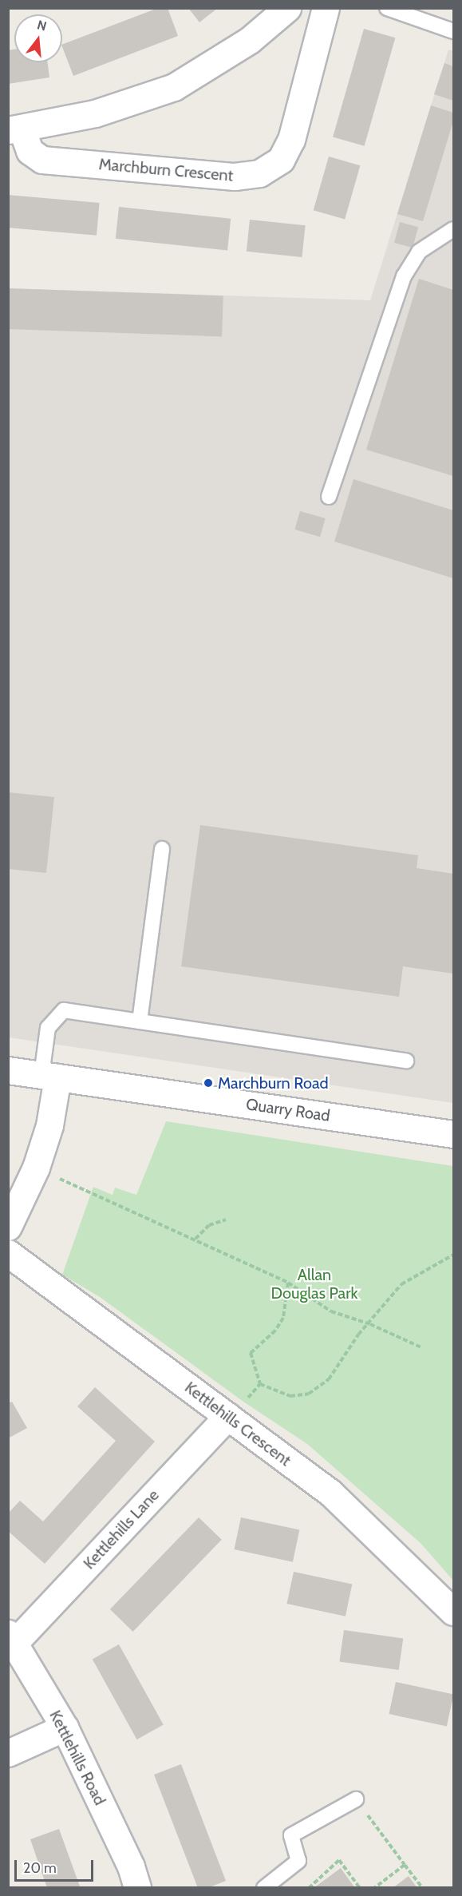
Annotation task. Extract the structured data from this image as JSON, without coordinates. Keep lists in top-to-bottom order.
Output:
{
  "streets": {
    "street": [
      "Marchburn Crescent",
      "Quarry Road",
      "Kettlehills Crescent",
      "Kettlehills Lane",
      "Kettlehills Road"
    ]
  },
  "crossings": [
    ["Kettlehills Crescent", "Kettlehills Lane"],
    ["Kettlehills Lane", "Kettlehills Road"]
  ],
  "parks": ["Allan Douglas Park"],
  "places": ["Marchburn Road"],
  "scale_bar": "20 m",
  "north": "top"
}
